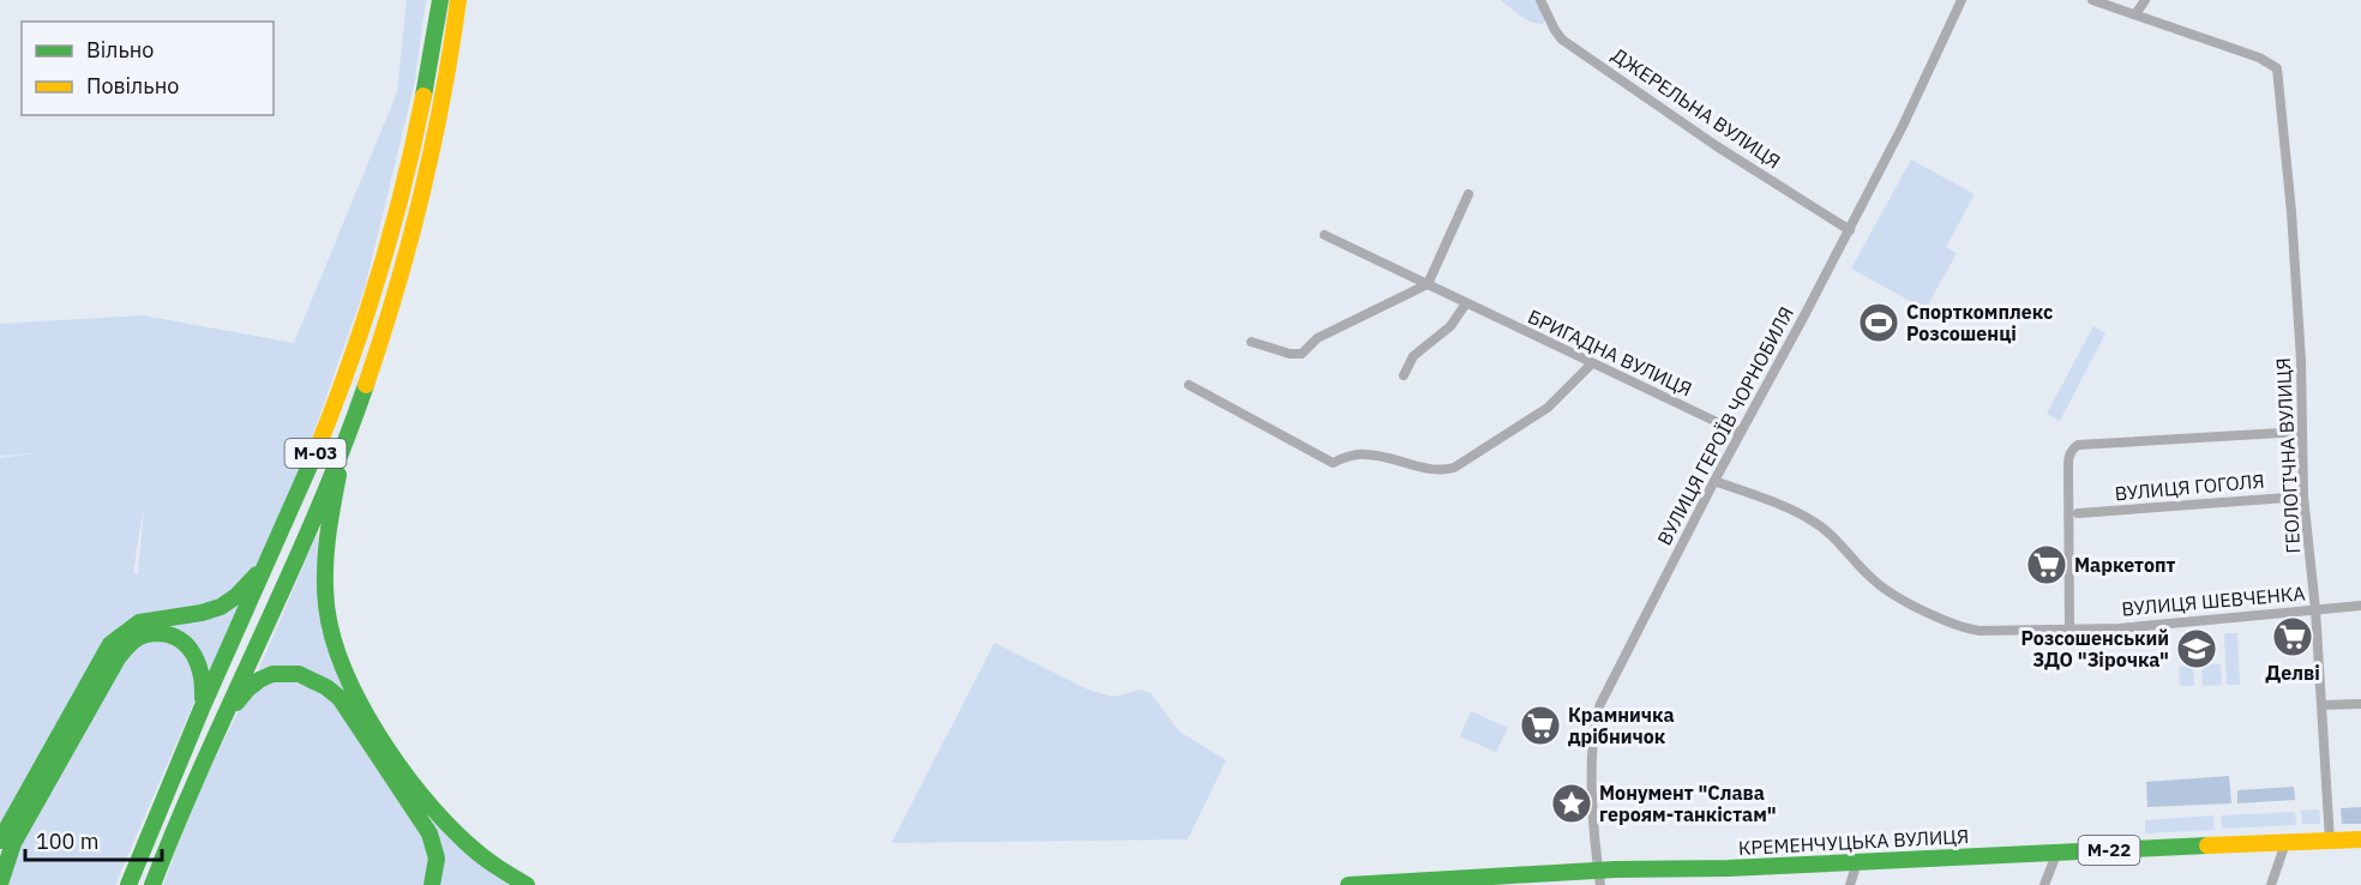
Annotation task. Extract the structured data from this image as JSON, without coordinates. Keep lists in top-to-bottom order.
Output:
{
  "streets": {
    "highway": ["М-03", "КРЕМЕНЧУЦЬКА ВУЛИЦЯ", "М-22"],
    "street": [
      "ДЖЕРЕЛЬНА ВУЛИЦЯ",
      "БРИГАДНА ВУЛИЦЯ",
      "ВУЛИЦЯ ГЕРОЇВ ЧОРНОБИЛЯ",
      "ГЕОЛОГІЧНА ВУЛИЦЯ",
      "ВУЛИЦЯ ГОГОЛЯ",
      "ВУЛИЦЯ ШЕВЧЕНКА"
    ]
  },
  "crossings": [
    ["ДЖЕРЕЛЬНА ВУЛИЦЯ", "ВУЛИЦЯ ГЕРОЇВ ЧОРНОБИЛЯ"],
    ["БРИГАДНА ВУЛИЦЯ", "ВУЛИЦЯ ГЕРОЇВ ЧОРНОБИЛЯ"],
    ["ВУЛИЦЯ ГЕРОЇВ ЧОРНОБИЛЯ", "ВУЛИЦЯ ШЕВЧЕНКА"],
    ["ВУЛИЦЯ ГЕРОЇВ ЧОРНОБИЛЯ", "КРЕМЕНЧУЦЬКА ВУЛИЦЯ"],
    ["ГЕОЛОГІЧНА ВУЛИЦЯ", "ВУЛИЦЯ ГОГОЛЯ"],
    ["ГЕОЛОГІЧНА ВУЛИЦЯ", "ВУЛИЦЯ ШЕВЧЕНКА"],
    ["ГЕОЛОГІЧНА ВУЛИЦЯ", "КРЕМЕНЧУЦЬКА ВУЛИЦЯ"]
  ],
  "places": {
    "sports": ["Спорткомплекс Розсошенці"],
    "supermarket": ["Маркетопт", "Делві", "Крамничка дрібничок"],
    "school or university": ["Розсошенський ЗДО \"Зірочка\""],
    "place": ["Монумент \"Слава героям-танкістам\""]
  },
  "legend": ["Вільно", "Повільно"],
  "scale_bar": "100 m"
}
